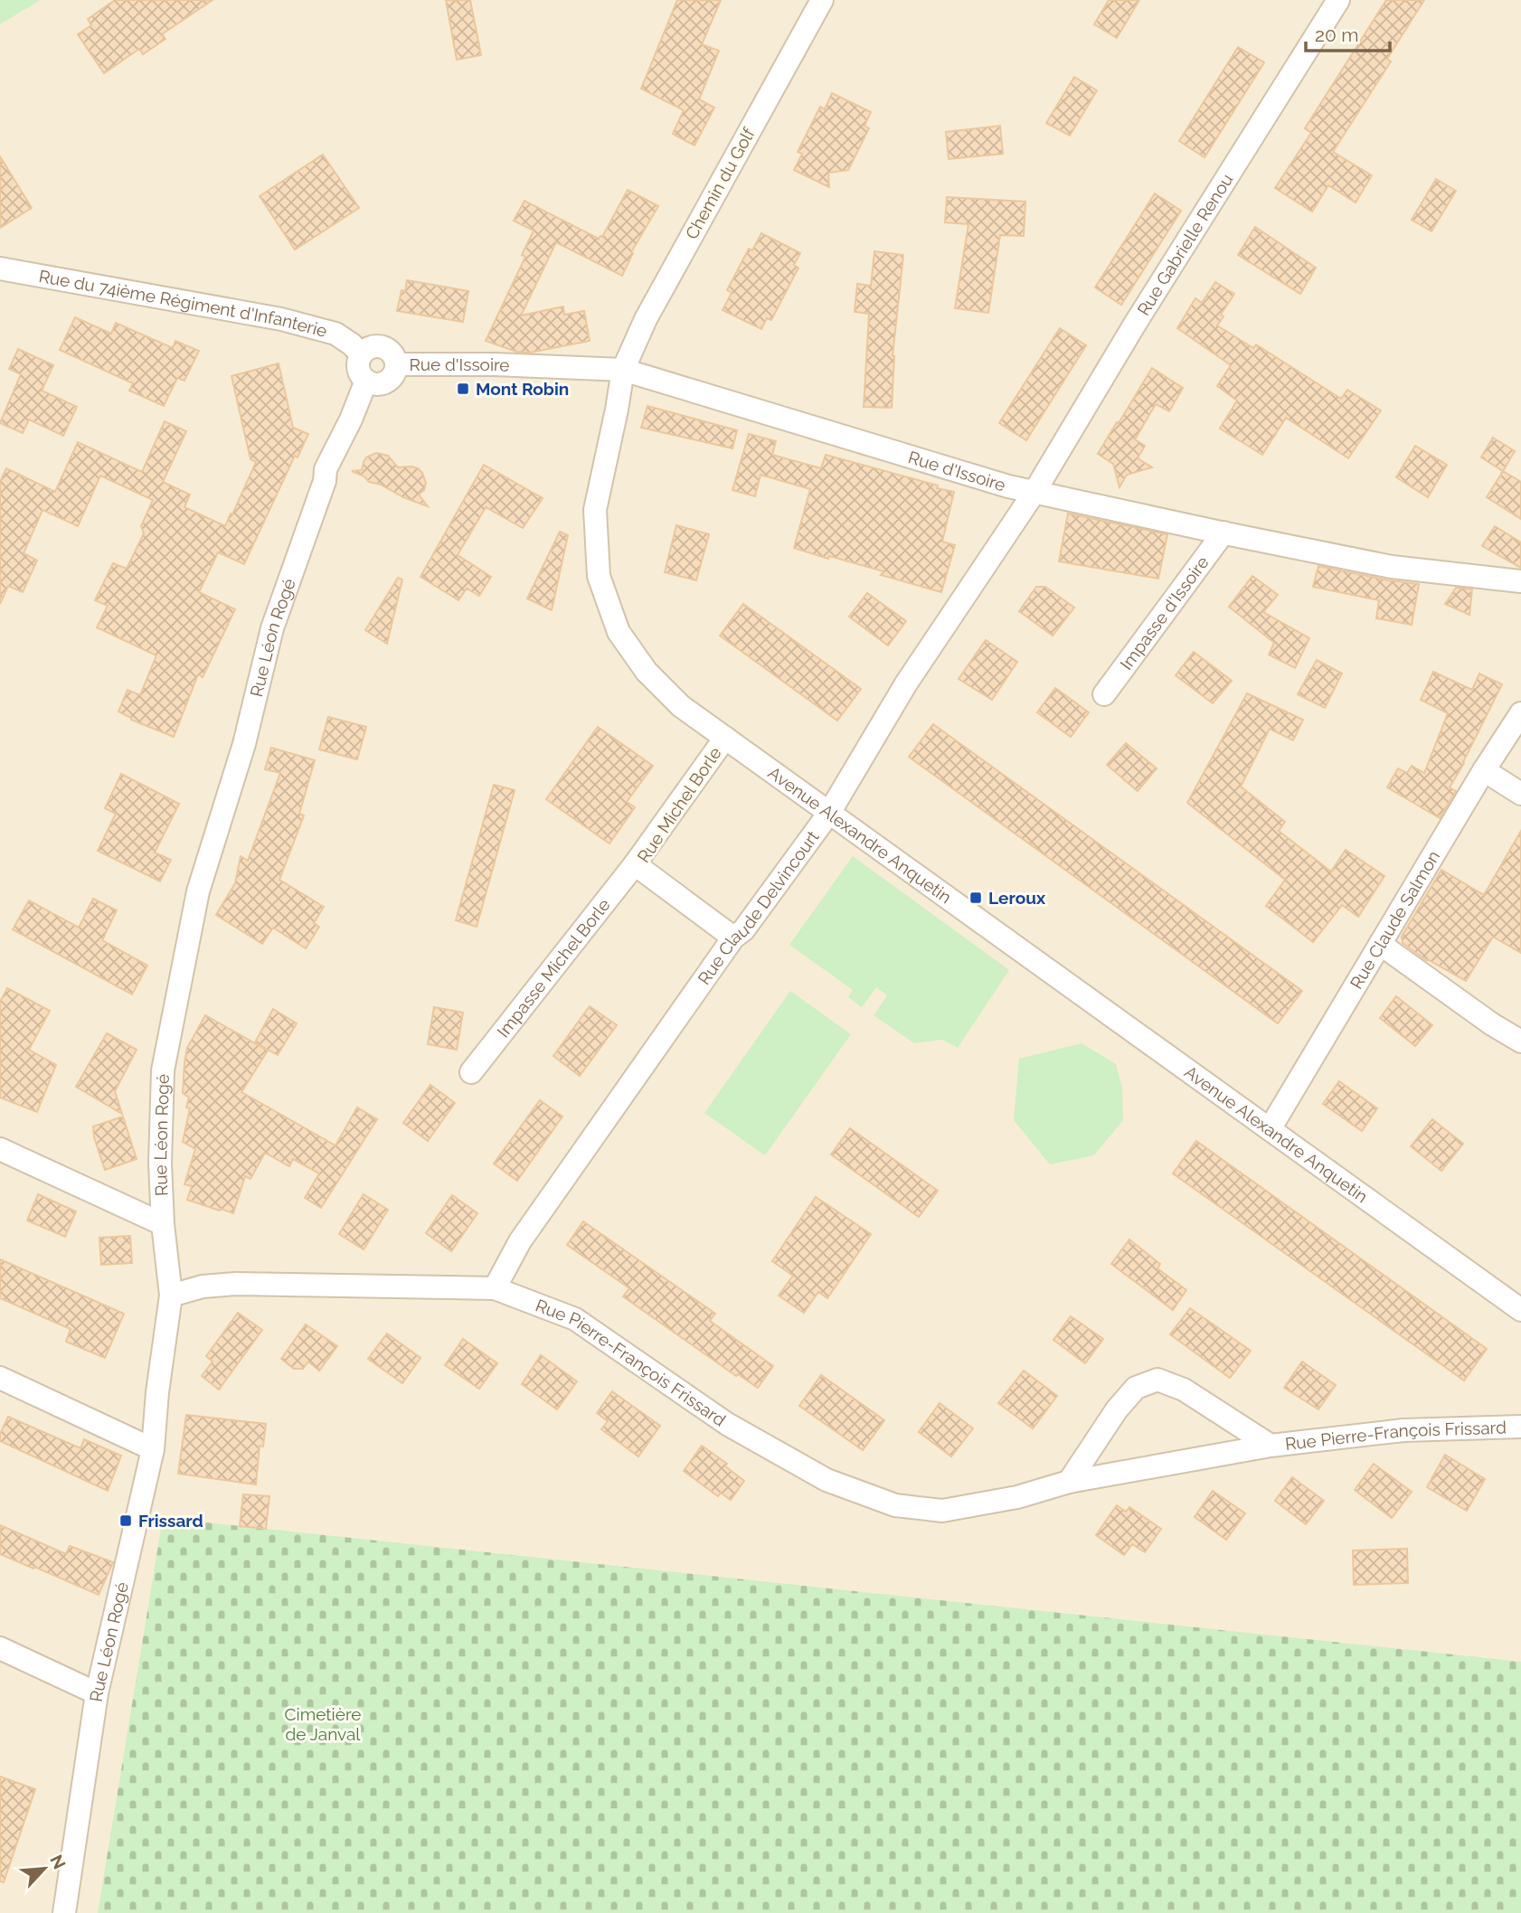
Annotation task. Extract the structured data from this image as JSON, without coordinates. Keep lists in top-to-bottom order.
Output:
{
  "streets": {
    "street": [
      "Chemin du Golf",
      "Rue Gabrielle Renou",
      "Rue du 74ième Régiment d'Infanterie",
      "Rue d'Issoire",
      "Impasse d'Issoire",
      "Rue Léon Rogé",
      "Rue Michel Borle",
      "Avenue Alexandre Anquetin",
      "Rue Claude Delvincourt",
      "Rue Claude Salmon",
      "Impasse Michel Borle",
      "Rue Pierre-François Frissard"
    ]
  },
  "crossings": [
    ["Chemin du Golf", "Rue d'Issoire"],
    ["Chemin du Golf", "Avenue Alexandre Anquetin"],
    ["Rue Gabrielle Renou", "Rue d'Issoire"],
    ["Rue Gabrielle Renou", "Rue Claude Delvincourt"],
    ["Rue du 74ième Régiment d'Infanterie", "Rue d'Issoire"],
    ["Rue du 74ième Régiment d'Infanterie", "Rue Léon Rogé"],
    ["Rue d'Issoire", "Impasse d'Issoire"],
    ["Rue d'Issoire", "Rue Léon Rogé"],
    ["Rue d'Issoire", "Avenue Alexandre Anquetin"],
    ["Rue d'Issoire", "Rue Claude Delvincourt"],
    ["Rue Léon Rogé", "Rue Pierre-François Frissard"],
    ["Rue Michel Borle", "Avenue Alexandre Anquetin"],
    ["Rue Michel Borle", "Rue Claude Delvincourt"],
    ["Rue Michel Borle", "Impasse Michel Borle"],
    ["Avenue Alexandre Anquetin", "Rue Claude Delvincourt"],
    ["Avenue Alexandre Anquetin", "Rue Claude Salmon"],
    ["Rue Claude Delvincourt", "Rue Pierre-François Frissard"]
  ],
  "parks": ["Cimetière de Janval"],
  "places": {
    "transit": ["Mont Robin", "Leroux", "Frissard"]
  },
  "scale_bar": "20 m",
  "north": "top right"
}
